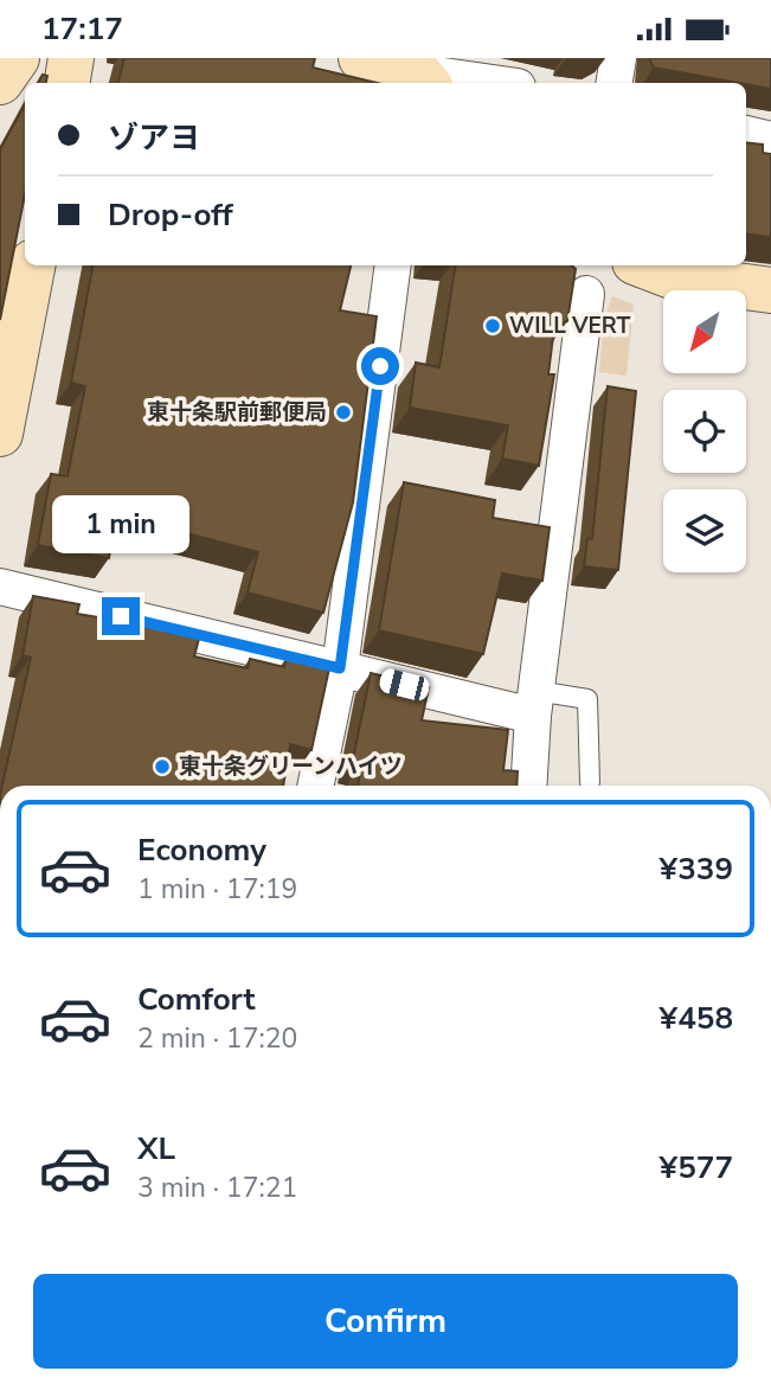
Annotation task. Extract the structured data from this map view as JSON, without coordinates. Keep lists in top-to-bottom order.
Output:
{
  "places": ["WILL VERT", "東十条駅前郵便局", "東十条グリーンハイツ"],
  "north": "bottom left",
  "page": {
    "status": "17:17",
    "banner": ["ゾアヨ", "Drop-off"],
    "bubble": "1 min",
    "list": [
      {
        "name": "Economy",
        "note": "1 min · 17:19",
        "value": "¥339"
      },
      {
        "name": "Comfort",
        "note": "2 min · 17:20",
        "value": "¥458"
      },
      {
        "name": "XL",
        "note": "3 min · 17:21",
        "value": "¥577"
      }
    ],
    "buttons": "Confirm"
  }
}
